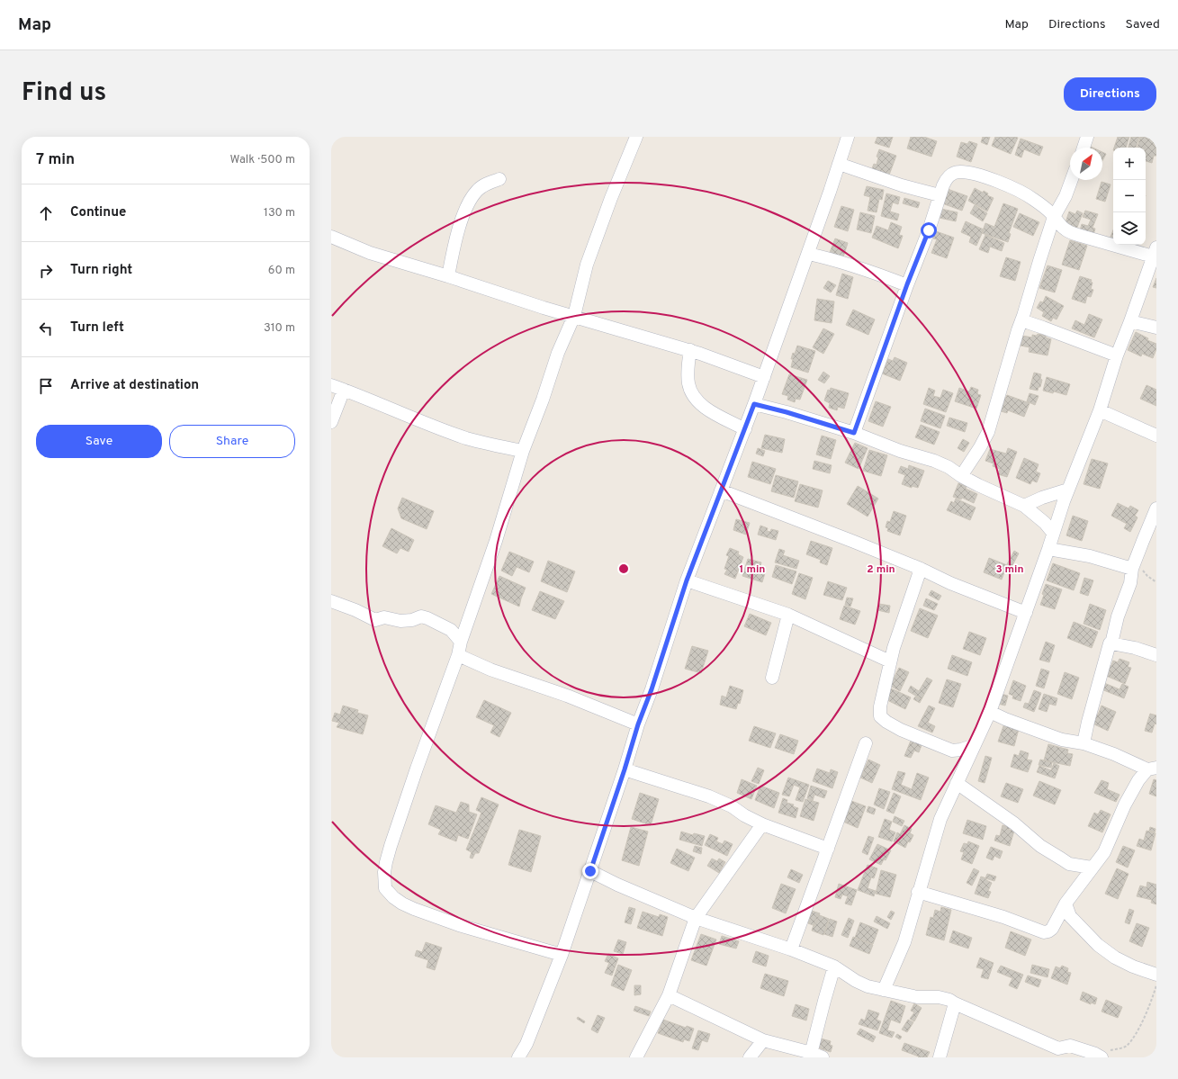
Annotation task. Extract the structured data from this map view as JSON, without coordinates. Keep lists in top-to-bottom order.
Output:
{
  "north": "top right",
  "page": {
    "header": "Map",
    "nav": ["Map", "Directions", "Saved"],
    "title": "Find us",
    "buttons": [
      "Directions",
      ["Save", "Share"]
    ],
    "heading": ["7 min", "Walk · 500 m"],
    "map_buttons": ["+", "−"],
    "list": [
      ["Continue", "130 m"],
      ["Turn right", "60 m"],
      ["Turn left", "310 m"],
      "Arrive at destination"
    ]
  },
  "rings": ["1 min", "2 min", "3 min"]
}
